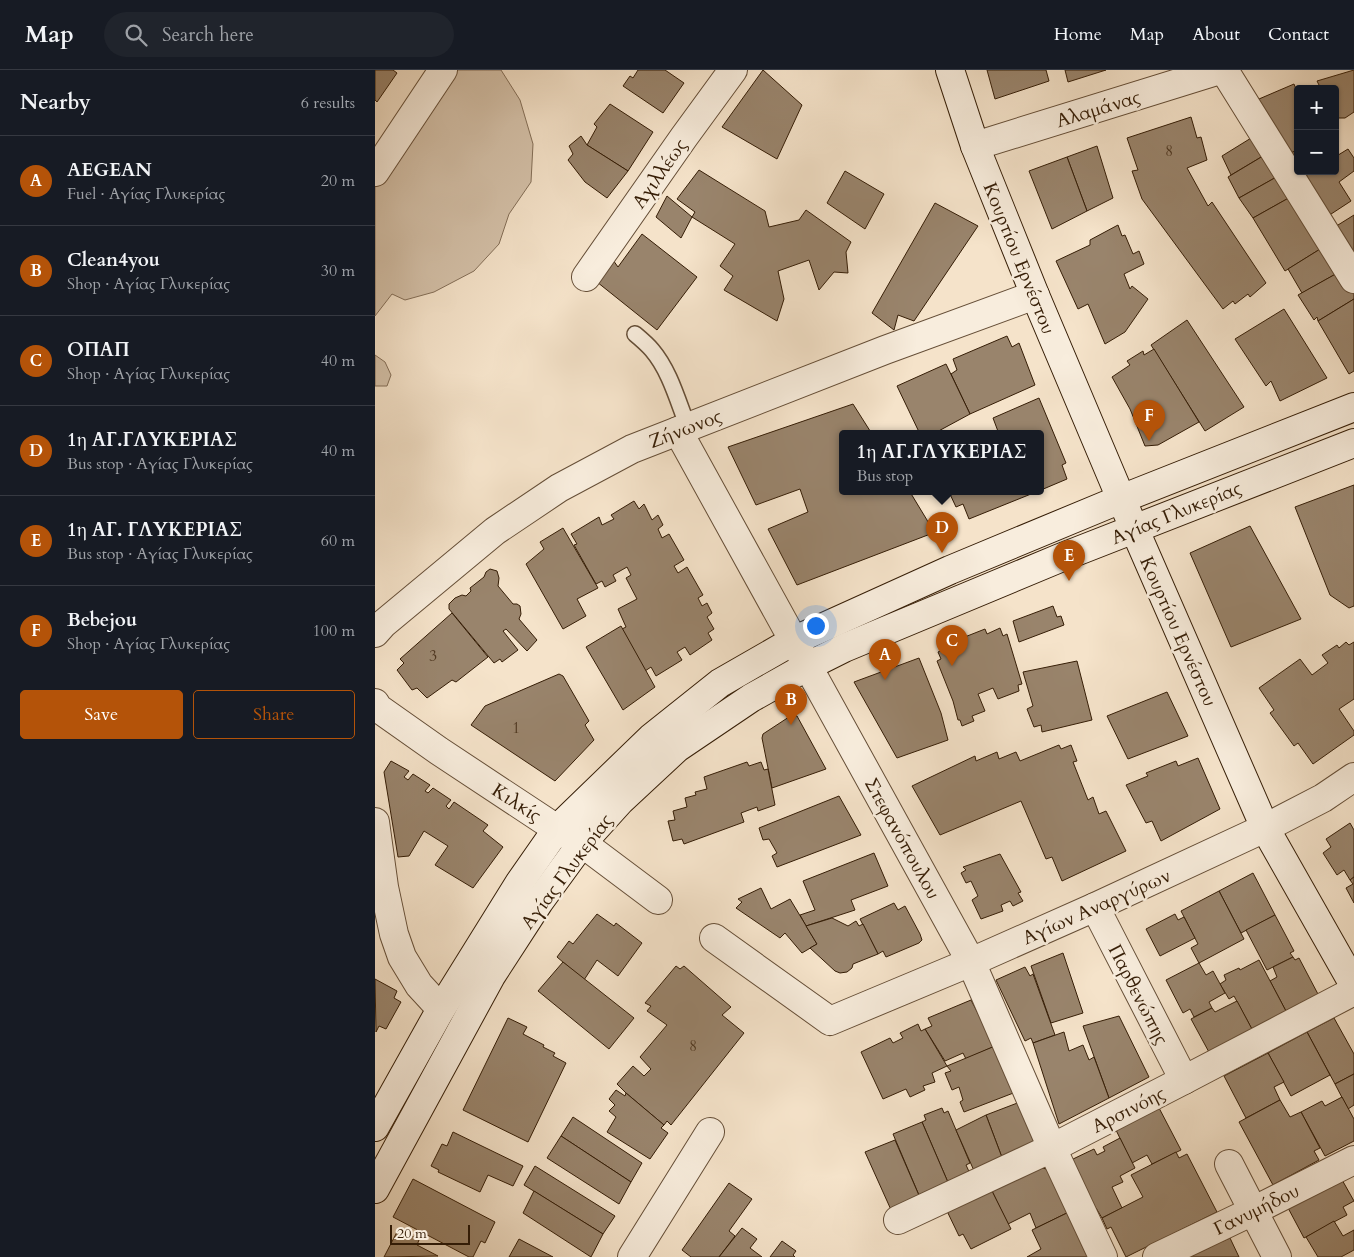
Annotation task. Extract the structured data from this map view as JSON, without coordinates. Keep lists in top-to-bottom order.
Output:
{
  "streets": {
    "street": [
      "Αλαμάνας",
      "Αχιλλέως",
      "Κουρτίου Ερνέστου",
      "Ζήνωνος",
      "Αγίας Γλυκερίας",
      "Κιλκίς",
      "Στεφανόπουλου",
      "Αγίων Αναργύρων",
      "Παρθενώπης",
      "Αρσινόης",
      "Γανυμήδου"
    ]
  },
  "crossings": [
    ["Αλαμάνας", "Κουρτίου Ερνέστου"],
    ["Κουρτίου Ερνέστου", "Ζήνωνος"],
    ["Κουρτίου Ερνέστου", "Αγίας Γλυκερίας"],
    ["Κουρτίου Ερνέστου", "Αγίων Αναργύρων"],
    ["Ζήνωνος", "Στεφανόπουλου"],
    ["Αγίας Γλυκερίας", "Κιλκίς"],
    ["Αγίας Γλυκερίας", "Στεφανόπουλου"],
    ["Στεφανόπουλου", "Αγίων Αναργύρων"],
    ["Στεφανόπουλου", "Αρσινόης"],
    ["Αγίων Αναργύρων", "Παρθενώπης"],
    ["Παρθενώπης", "Αρσινόης"]
  ],
  "house_numbers": [
    "8",
    "3",
    "1",
    "8"
  ],
  "scale_bar": "20 m",
  "page": {
    "header": "Map",
    "search": "Search here",
    "nav": [
      "Home",
      "Map",
      "About",
      "Contact"
    ],
    "heading": ["Nearby", "6 results"],
    "map_buttons": ["+", "−"],
    "list": [
      {
        "mark": "A",
        "name": "AEGEAN",
        "note": "Fuel · Αγίας Γλυκερίας",
        "value": "20 m"
      },
      {
        "mark": "B",
        "name": "Clean4you",
        "note": "Shop · Αγίας Γλυκερίας",
        "value": "30 m"
      },
      {
        "mark": "C",
        "name": "ΟΠΑΠ",
        "note": "Shop · Αγίας Γλυκερίας",
        "value": "40 m"
      },
      {
        "mark": "D",
        "name": "1η ΑΓ.ΓΛΥΚΕΡΙΑΣ",
        "note": "Bus stop · Αγίας Γλυκερίας",
        "value": "40 m"
      },
      {
        "mark": "E",
        "name": "1η ΑΓ. ΓΛΥΚΕΡΙΑΣ",
        "note": "Bus stop · Αγίας Γλυκερίας",
        "value": "60 m"
      },
      {
        "mark": "F",
        "name": "Bebejou",
        "note": "Shop · Αγίας Γλυκερίας",
        "value": "100 m"
      }
    ],
    "pins": [
      "F",
      "D",
      "E",
      "C",
      "A",
      "B"
    ],
    "popup": ["1η ΑΓ.ΓΛΥΚΕΡΙΑΣ", "Bus stop"],
    "buttons": ["Save", "Share"],
    "scale": "20 m"
  }
}
